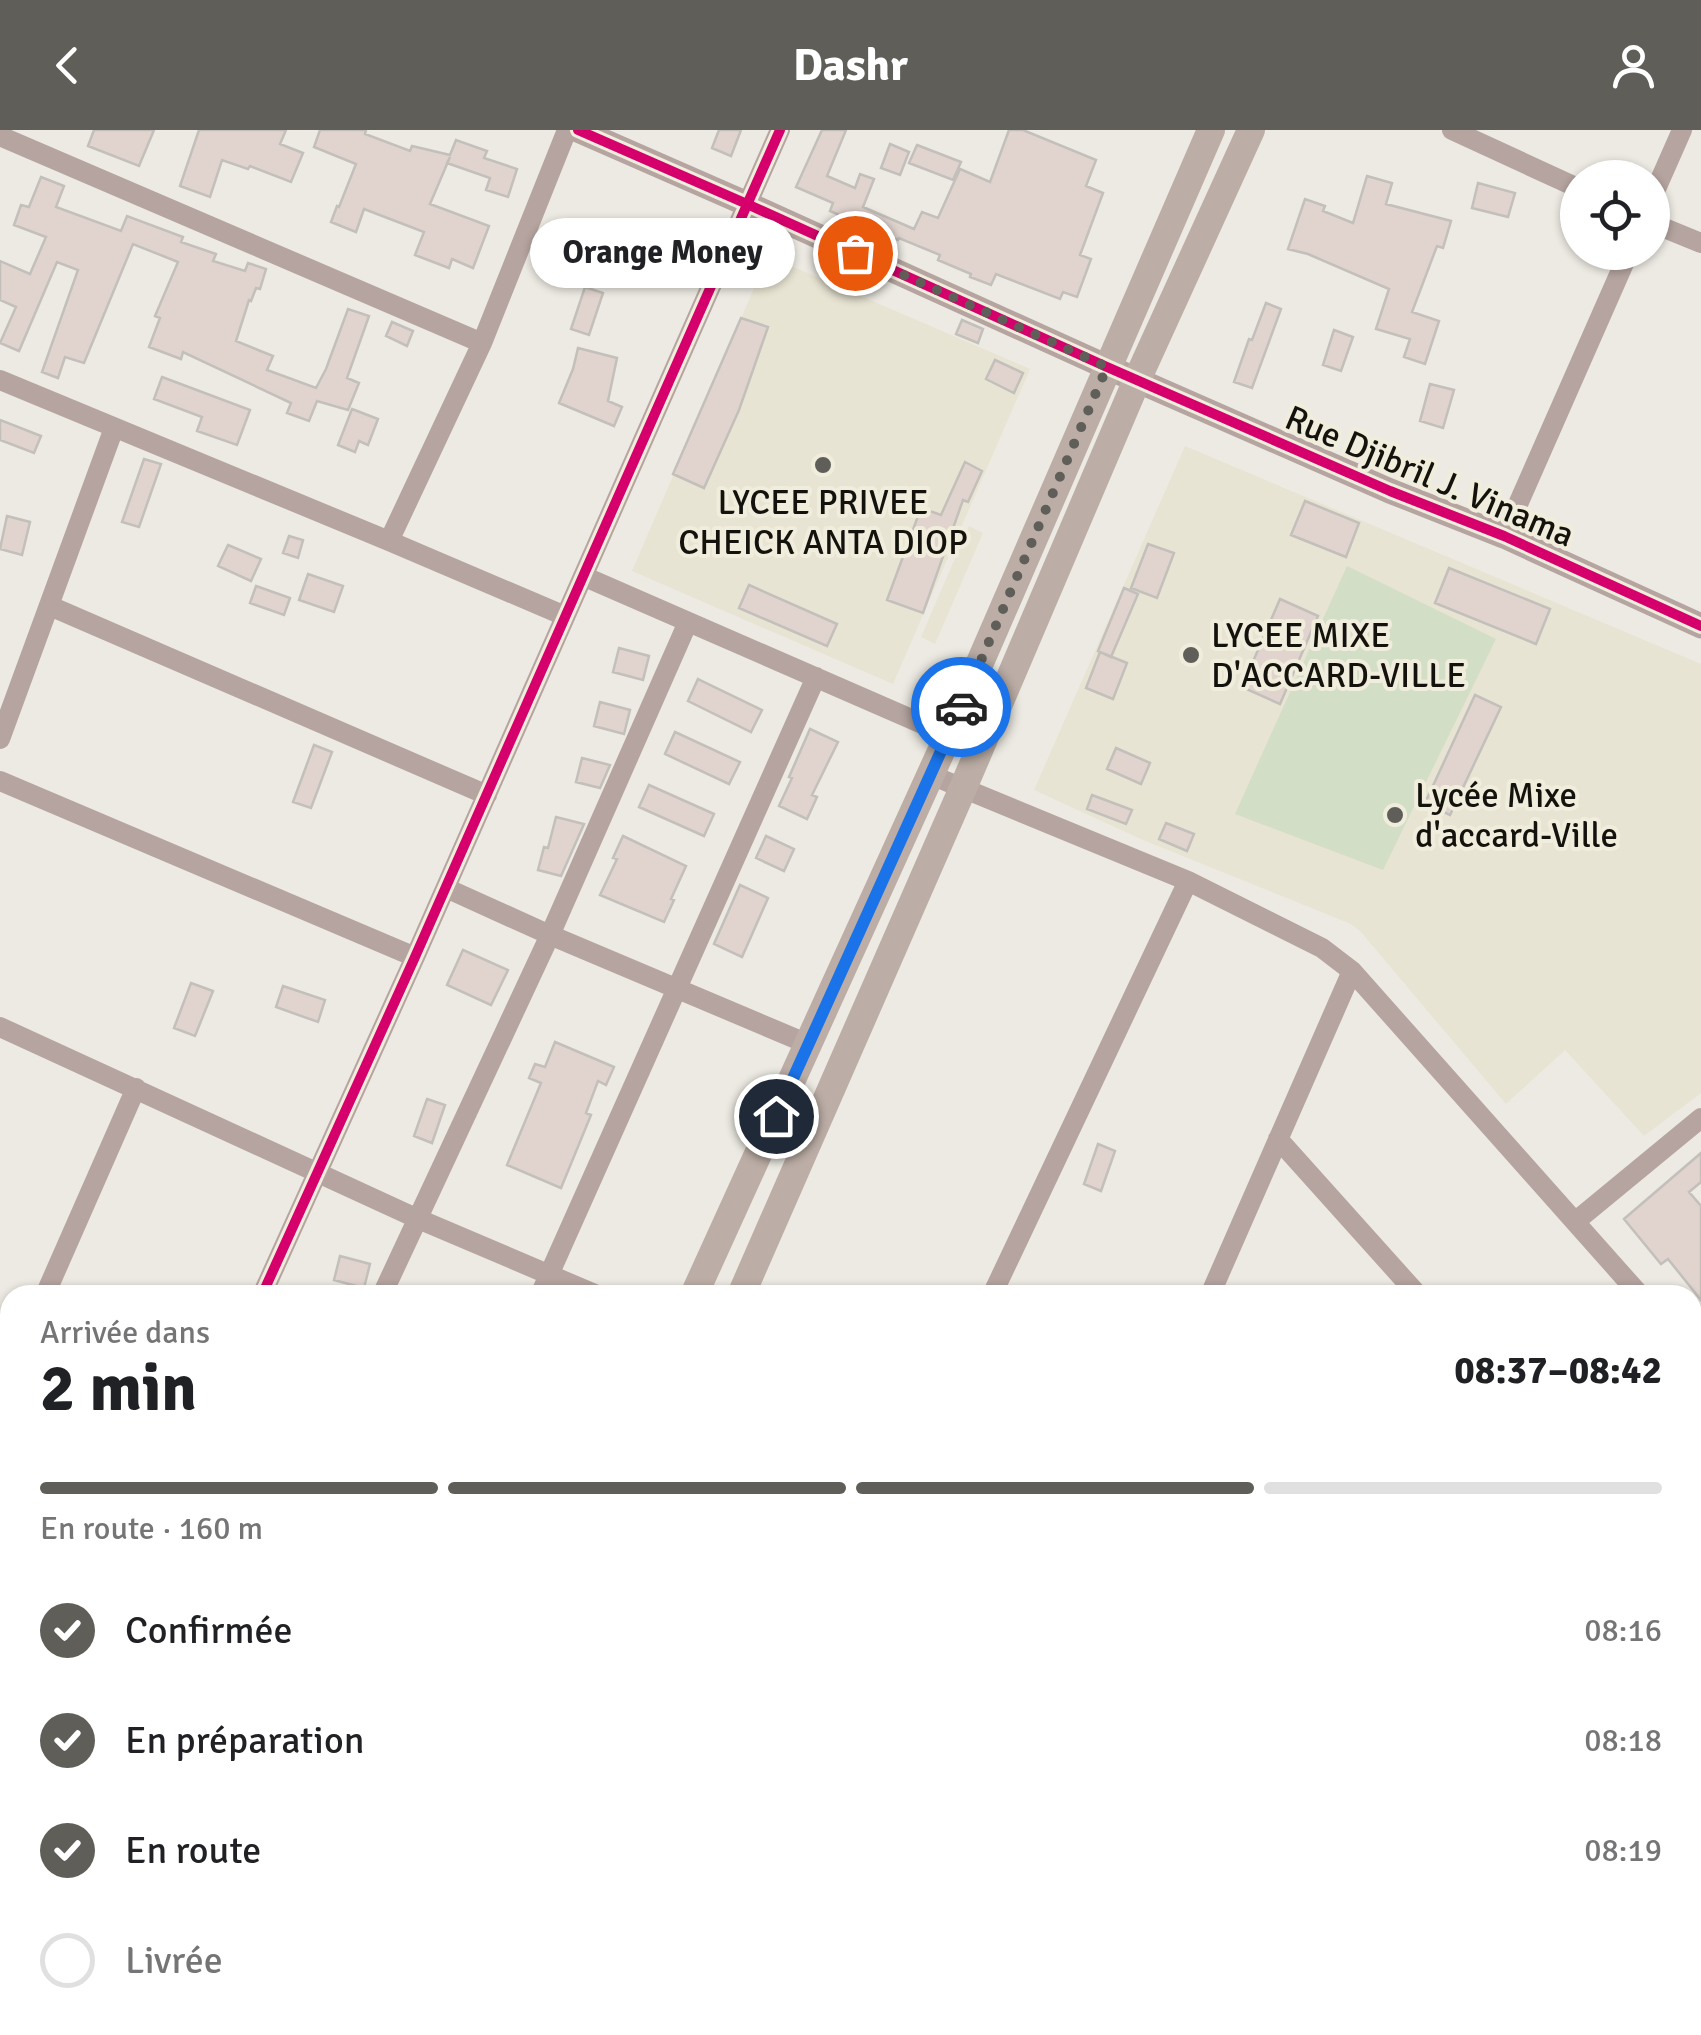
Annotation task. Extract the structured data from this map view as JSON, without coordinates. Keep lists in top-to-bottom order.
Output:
{
  "streets": {
    "street": ["Rue Djibril J. Vinama"]
  },
  "places": [
    "Orange Money",
    "LYCEE PRIVEE CHEICK ANTA DIOP",
    "LYCEE MIXE D'ACCARD-VILLE",
    "Lycée Mixe d'accard-Ville"
  ],
  "page": {
    "header": "Dashr",
    "bubble": "Orange Money",
    "heading": ["2 min", "Arrivée dans", "08:37–08:42"],
    "bar": "En route · 160 m",
    "list": [
      ["Confirmée", "08:16"],
      ["En préparation", "08:18"],
      ["En route", "08:19"],
      "Livrée"
    ]
  }
}
